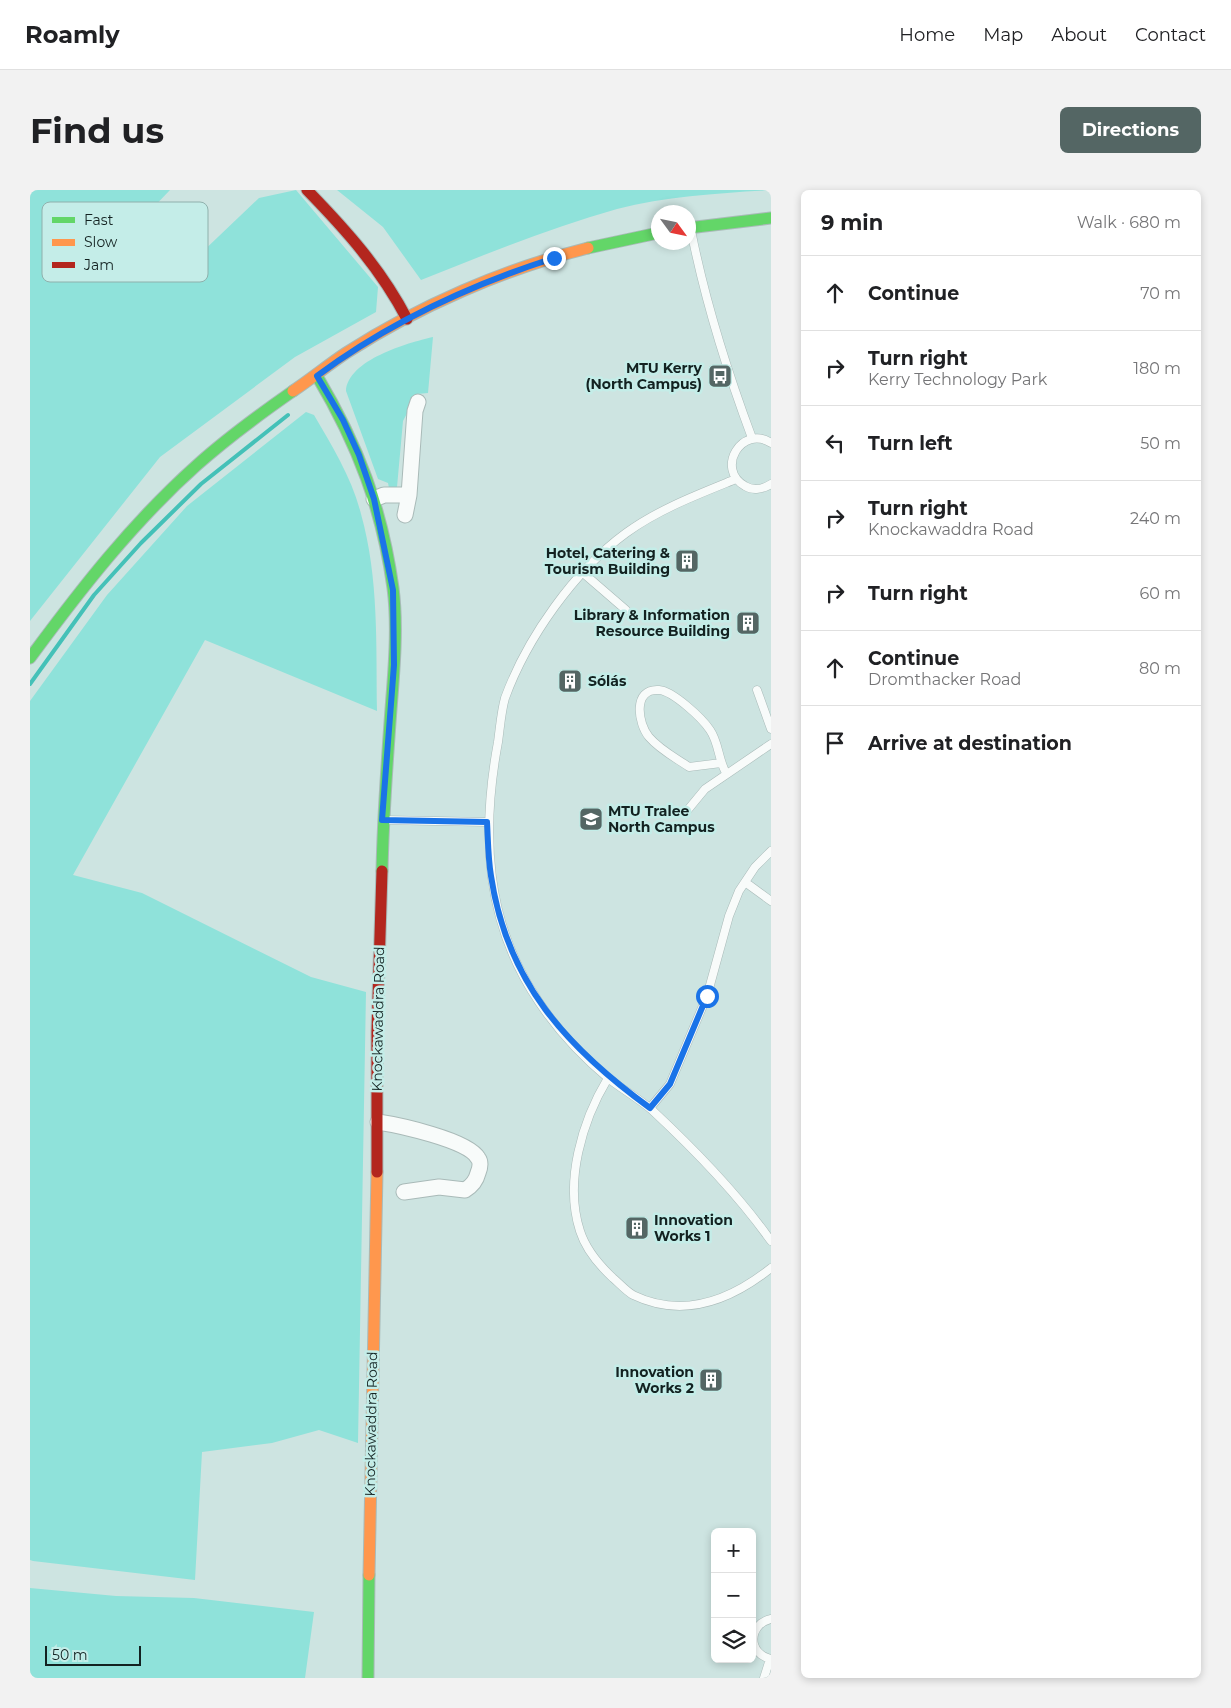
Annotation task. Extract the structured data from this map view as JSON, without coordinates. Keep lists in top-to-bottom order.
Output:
{
  "streets": {
    "street": ["Knockawaddra Road"]
  },
  "places": {
    "bus stop": ["MTU Kerry (North Campus)"],
    "building": [
      "Hotel, Catering & Tourism Building",
      "Library & Information Resource Building",
      "Sólás",
      "Innovation Works 1",
      "Innovation Works 2"
    ],
    "school or university": ["MTU Tralee North Campus"]
  },
  "legend": ["Fast", "Slow", "Jam"],
  "scale_bar": "50 m",
  "north": "bottom right",
  "page": {
    "header": "Roamly",
    "nav": [
      "Home",
      "Map",
      "About",
      "Contact"
    ],
    "buttons": "Directions",
    "title": "Find us",
    "heading": ["9 min", "Walk · 680 m"],
    "list": [
      ["Continue", "70 m"],
      ["Turn right", "Kerry Technology Park", "180 m"],
      ["Turn left", "50 m"],
      ["Turn right", "Knockawaddra Road", "240 m"],
      ["Turn right", "60 m"],
      ["Continue", "Dromthacker Road", "80 m"],
      "Arrive at destination"
    ],
    "map_buttons": ["+", "−"],
    "scale": "50 m"
  }
}
